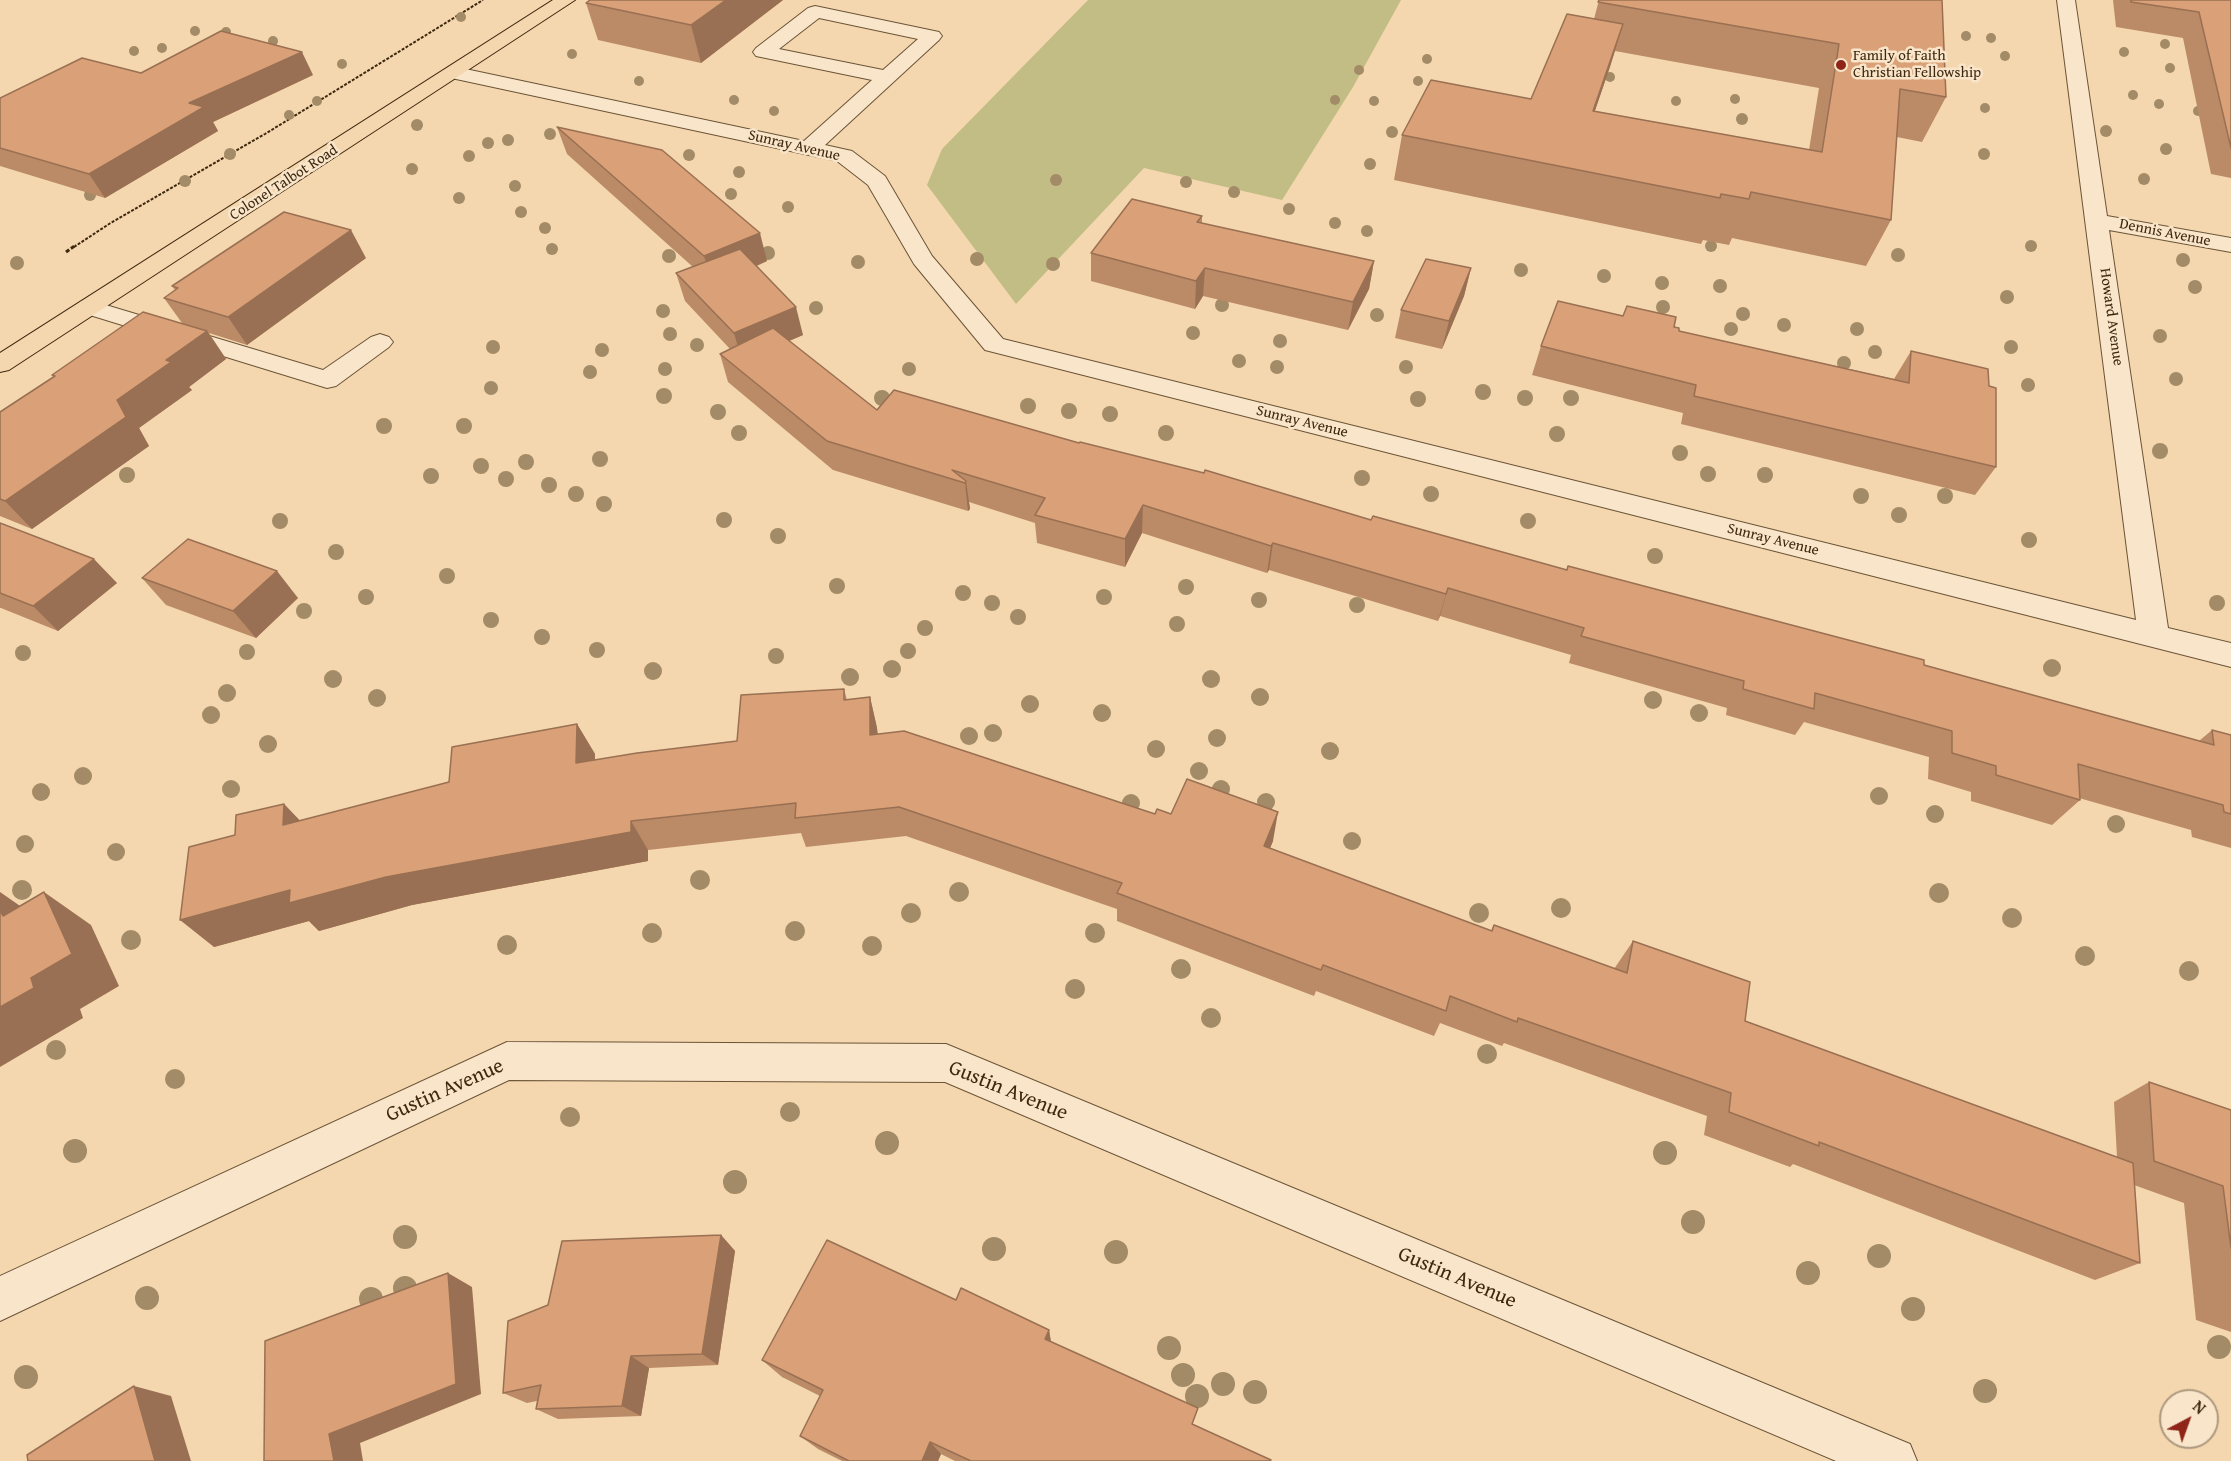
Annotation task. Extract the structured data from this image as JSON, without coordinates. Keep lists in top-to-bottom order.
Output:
{
  "streets": {
    "main road": ["Colonel Talbot Road"],
    "street": [
      "Sunray Avenue",
      "Dennis Avenue",
      "Howard Avenue",
      "Gustin Avenue"
    ]
  },
  "crossings": [
    ["Sunray Avenue", "Colonel Talbot Road"],
    ["Sunray Avenue", "Howard Avenue"],
    ["Dennis Avenue", "Howard Avenue"]
  ],
  "places": ["Family of Faith Christian Fellowship"],
  "north": "top right"
}
